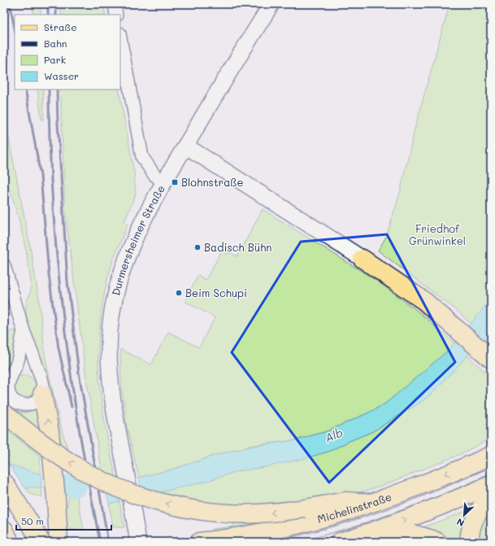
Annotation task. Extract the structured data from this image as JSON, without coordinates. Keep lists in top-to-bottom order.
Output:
{
  "streets": {
    "main road": ["Michelinstraße"],
    "street": ["Durmersheimer Straße"]
  },
  "water": ["Alb"],
  "parks": ["Friedhof Grünwinkel"],
  "places": {
    "transit": ["Blohnstraße"],
    "other": ["Badisch Bühn", "Beim Schupi"]
  },
  "legend": [
    "Straße",
    "Bahn",
    "Park",
    "Wasser"
  ],
  "scale_bar": "50 m",
  "north": "bottom left"
}
